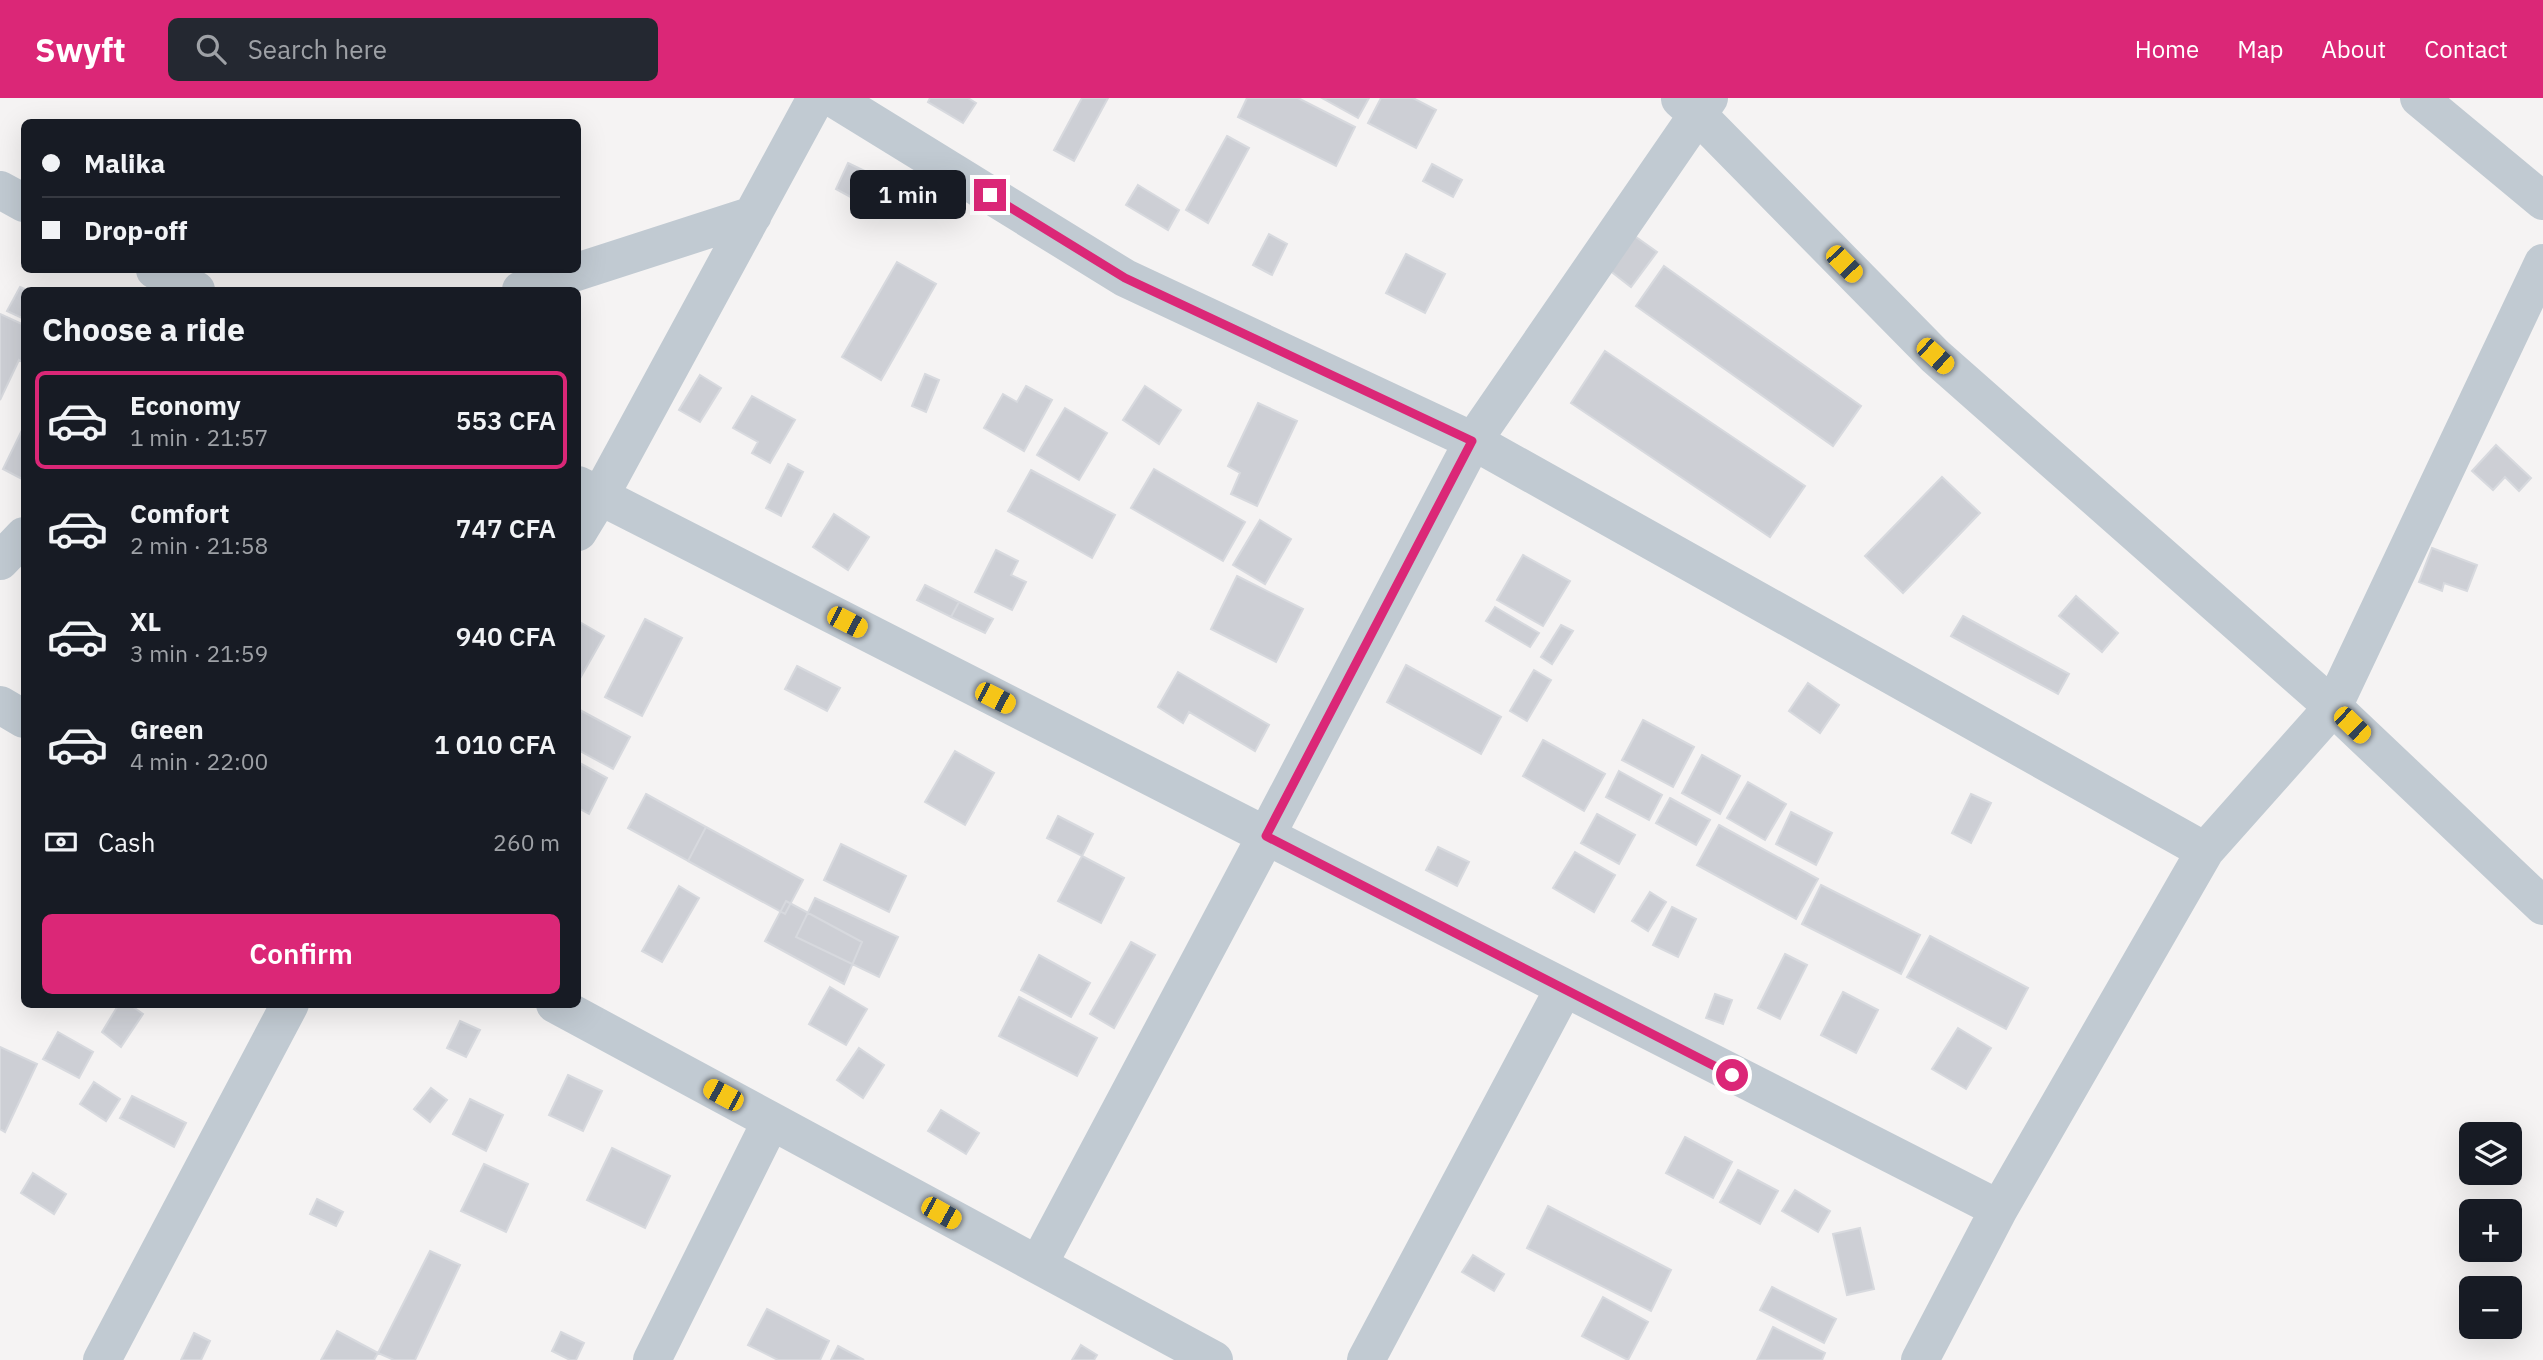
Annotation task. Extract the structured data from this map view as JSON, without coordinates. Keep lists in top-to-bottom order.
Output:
{
  "page": {
    "header": "Swyft",
    "search": "Search here",
    "nav": [
      "Home",
      "Map",
      "About",
      "Contact"
    ],
    "banner": ["Malika", "Drop-off"],
    "bubble": "1 min",
    "heading": "Choose a ride",
    "list": [
      {
        "name": "Economy",
        "note": "1 min · 21:57",
        "value": "553 CFA"
      },
      {
        "name": "Comfort",
        "note": "2 min · 21:58",
        "value": "747 CFA"
      },
      {
        "name": "XL",
        "note": "3 min · 21:59",
        "value": "940 CFA"
      },
      {
        "name": "Green",
        "note": "4 min · 22:00",
        "value": "1 010 CFA"
      }
    ],
    "pay": ["Cash", "260 m"],
    "buttons": "Confirm",
    "map_buttons": ["+", "−"]
  }
}
